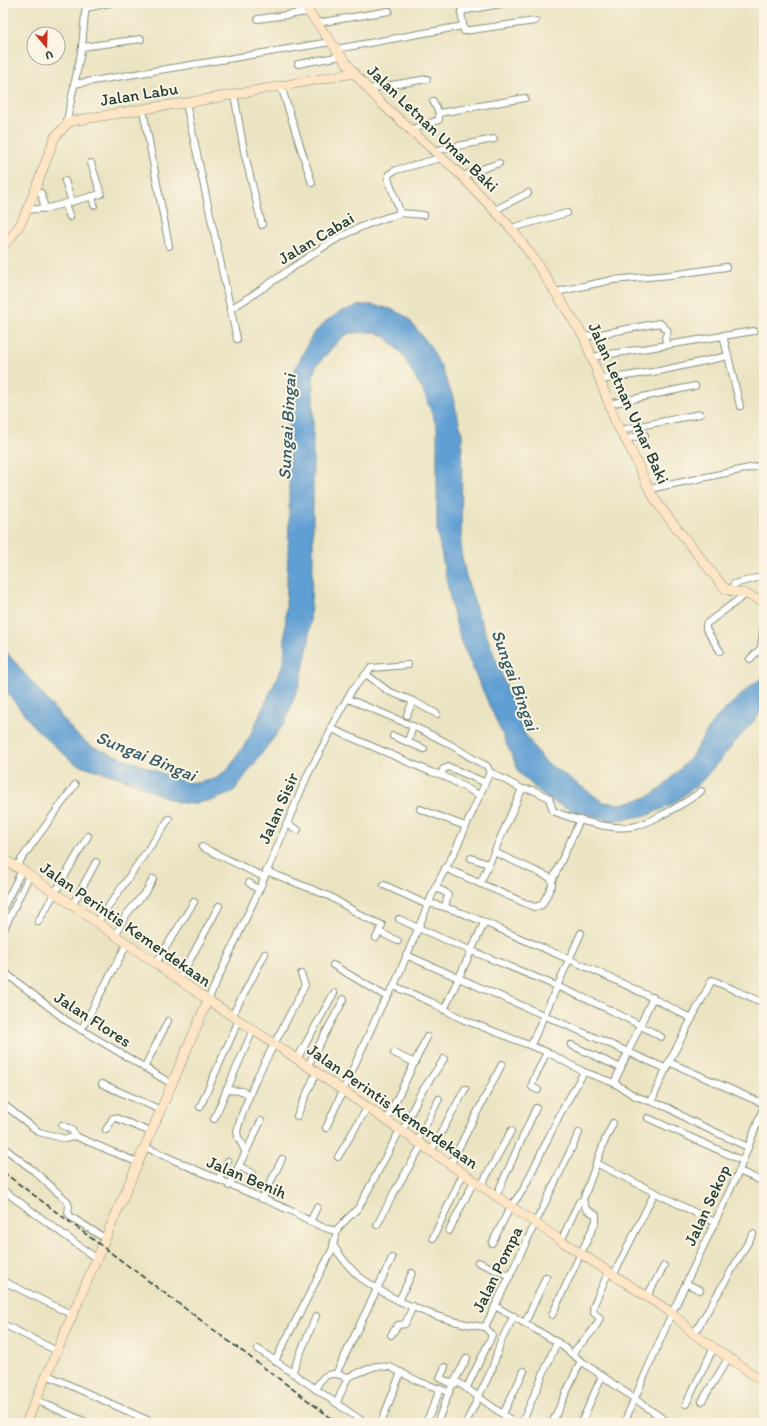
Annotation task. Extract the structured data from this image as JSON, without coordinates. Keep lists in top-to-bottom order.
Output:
{
  "streets": {
    "street": [
      "Jalan Labu",
      "Jalan Letnan Umar Baki",
      "Jalan Cabai",
      "Jalan Sisir",
      "Jalan Perintis Kemerdekaan",
      "Jalan Flores",
      "Jalan Benih",
      "Jalan Sekop",
      "Jalan Pompa"
    ]
  },
  "crossings": [
    ["Jalan Labu", "Jalan Letnan Umar Baki"],
    ["Jalan Sisir", "Jalan Perintis Kemerdekaan"],
    ["Jalan Perintis Kemerdekaan", "Jalan Sekop"],
    ["Jalan Perintis Kemerdekaan", "Jalan Pompa"]
  ],
  "water": ["Sungai Bingai"],
  "north": "bottom"
}
